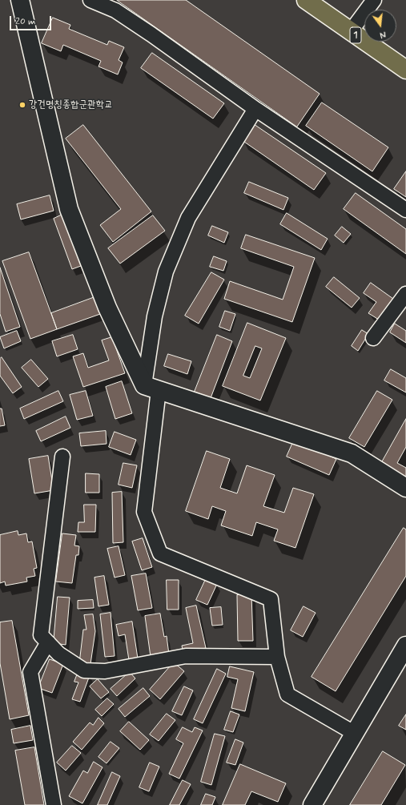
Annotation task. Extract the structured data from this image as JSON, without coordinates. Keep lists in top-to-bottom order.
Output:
{
  "streets": {
    "main road": ["1"]
  },
  "places": ["강건명칭종합군관학교"],
  "scale_bar": "20 m",
  "north": "bottom"
}
